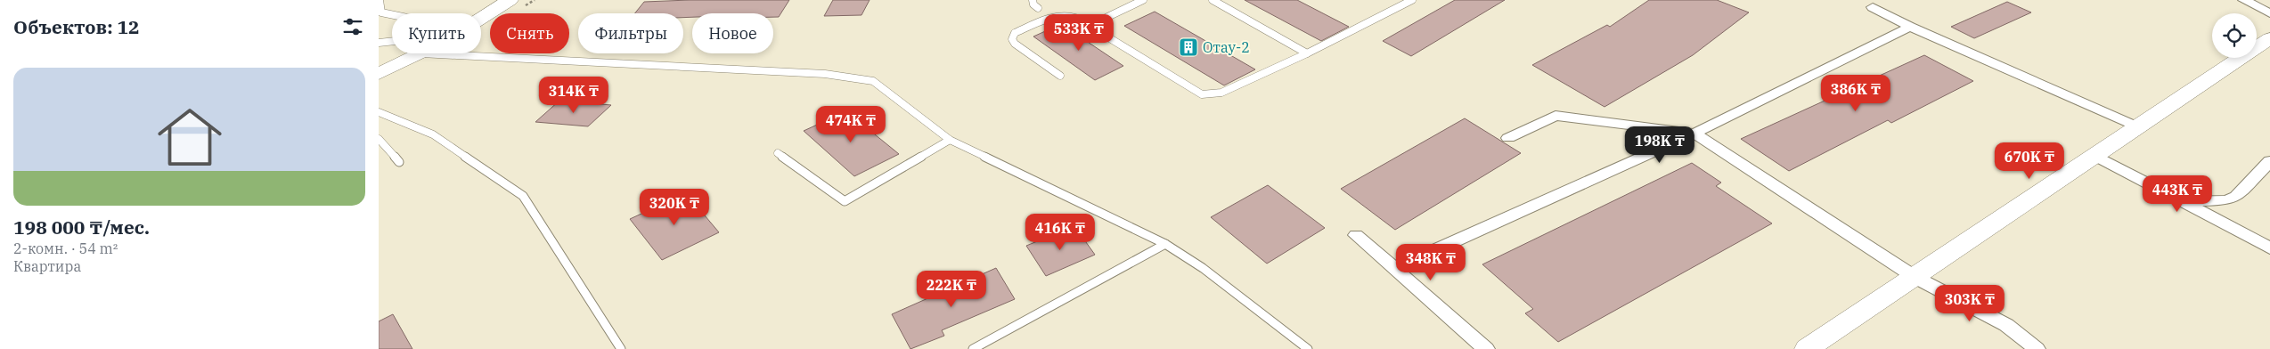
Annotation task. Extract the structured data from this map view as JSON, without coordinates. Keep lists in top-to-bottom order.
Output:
{
  "places": {
    "building": ["Отау-2"]
  },
  "page": {
    "heading": "Объектов: 12",
    "chip": [
      "Купить",
      "Снять",
      "Фильтры",
      "Новое"
    ],
    "price": [
      "533K ₸",
      "386K ₸",
      "314K ₸",
      "474K ₸",
      "198K ₸",
      "670K ₸",
      "443K ₸",
      "320K ₸",
      "416K ₸",
      "348K ₸",
      "222K ₸",
      "303K ₸"
    ],
    "list": [
      {
        "name": "198 000 ₸/мес.",
        "note": "2-комн. · 54 m² · Квартира"
      }
    ]
  }
}
